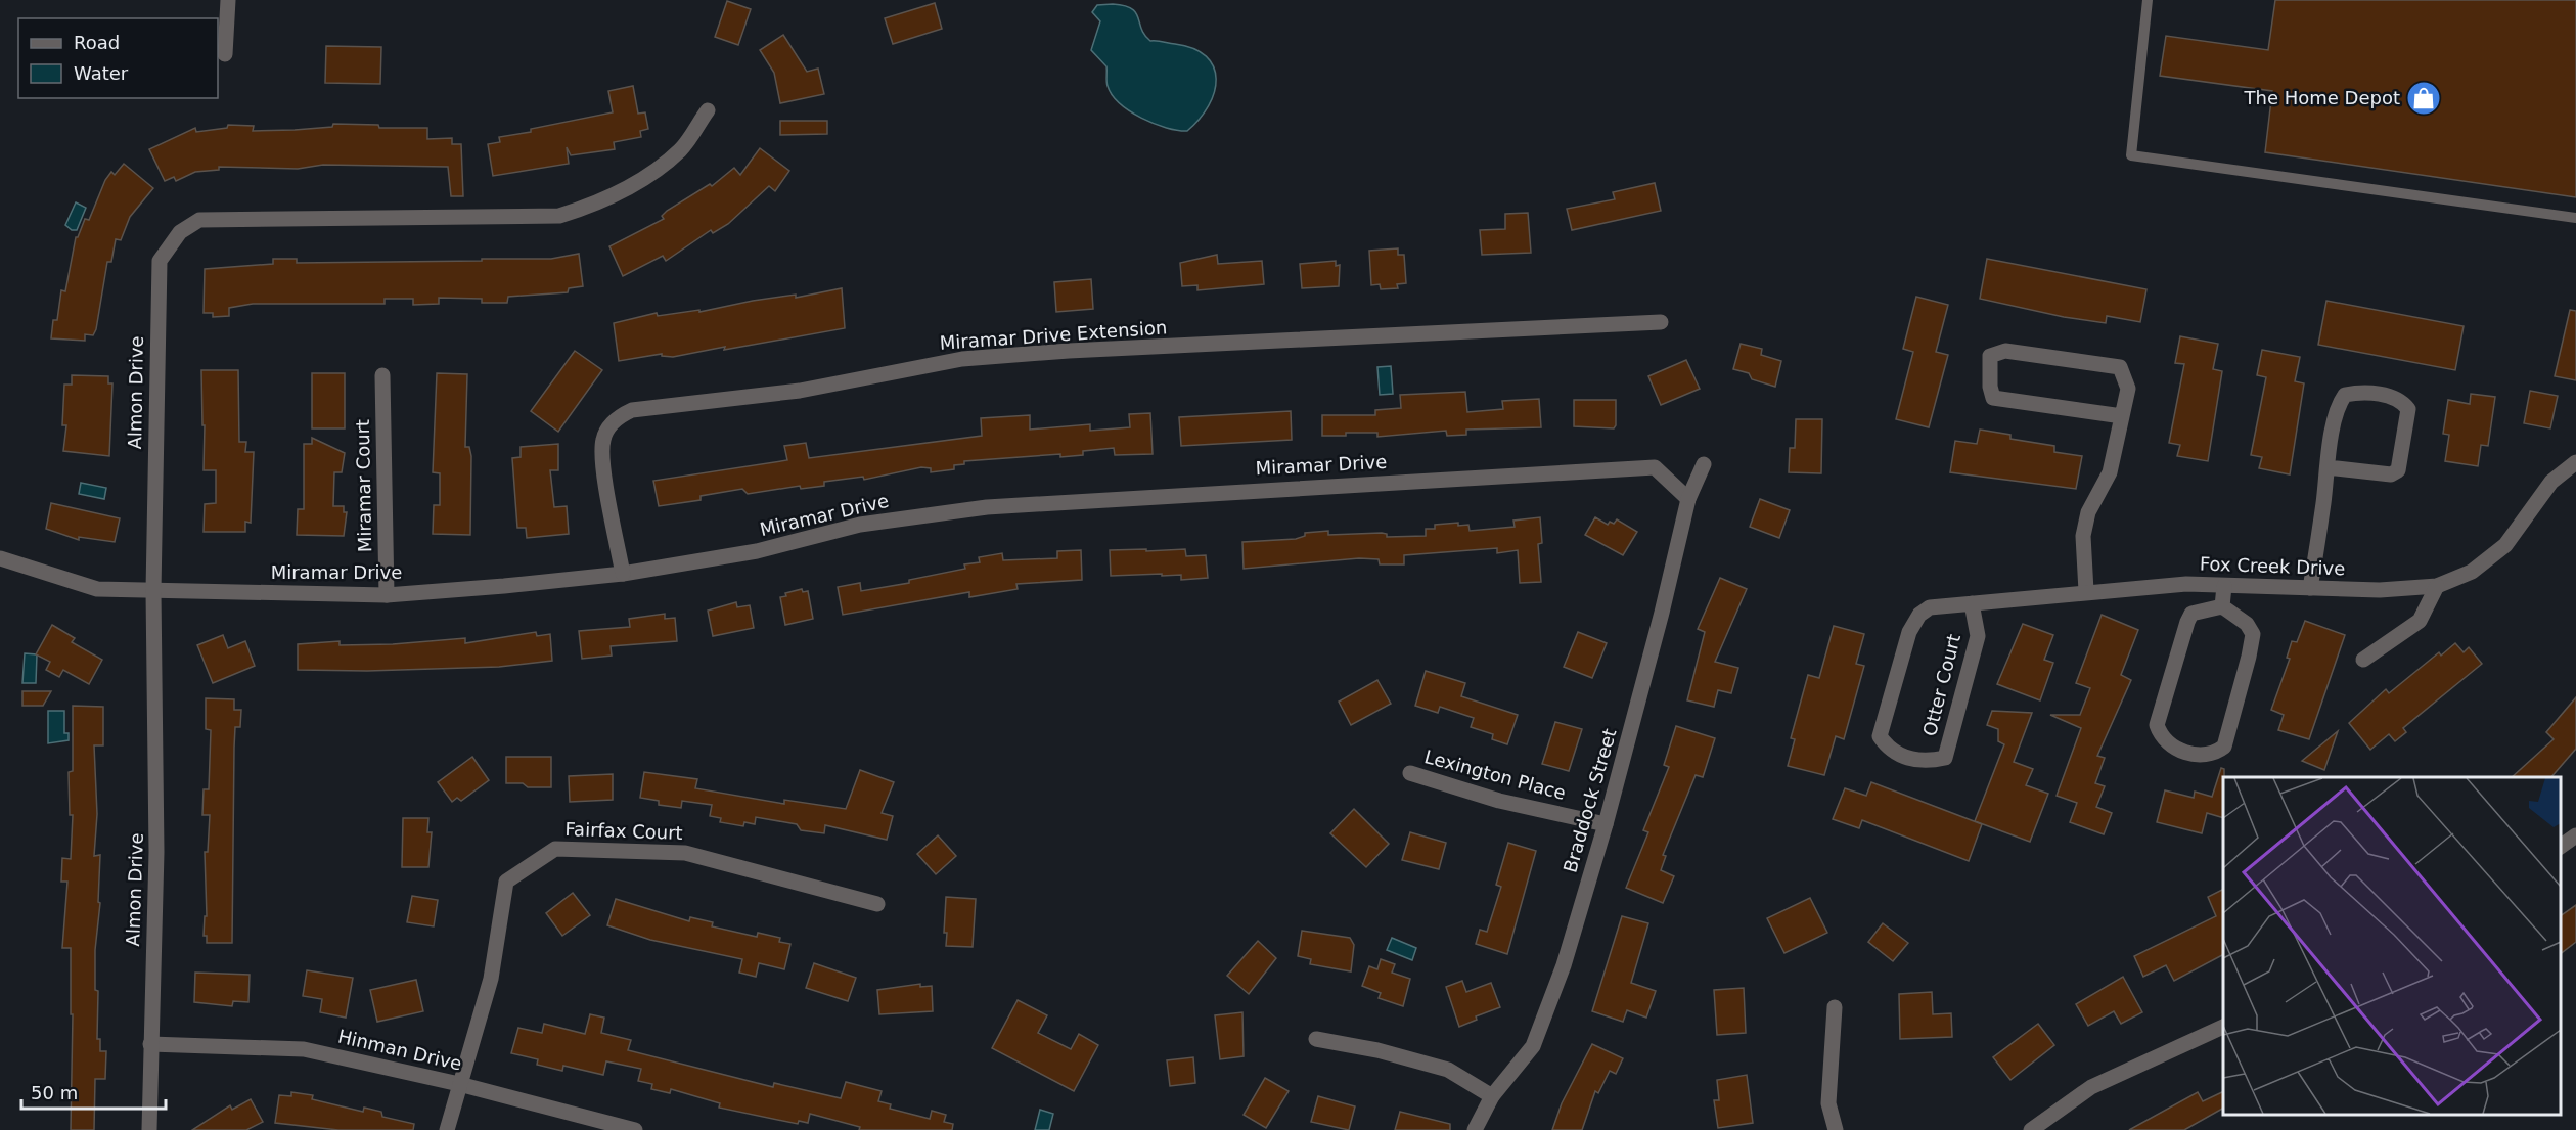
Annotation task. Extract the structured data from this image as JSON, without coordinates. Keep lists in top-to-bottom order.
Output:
{
  "streets": {
    "street": [
      "Miramar Drive Extension",
      "Almon Drive",
      "Miramar Drive",
      "Miramar Court",
      "Fox Creek Drive",
      "Otter Court",
      "Lexington Place",
      "Braddock Street",
      "Fairfax Court",
      "Hinman Drive"
    ]
  },
  "crossings": [
    ["Miramar Drive Extension", "Miramar Drive"],
    ["Almon Drive", "Miramar Drive"],
    ["Almon Drive", "Hinman Drive"],
    ["Miramar Drive", "Miramar Court"],
    ["Miramar Drive", "Braddock Street"],
    ["Fox Creek Drive", "Otter Court"],
    ["Lexington Place", "Braddock Street"],
    ["Fairfax Court", "Hinman Drive"]
  ],
  "places": {
    "shop": ["The Home Depot"]
  },
  "legend": ["Road", "Water"],
  "scale_bar": "50 m"
}
